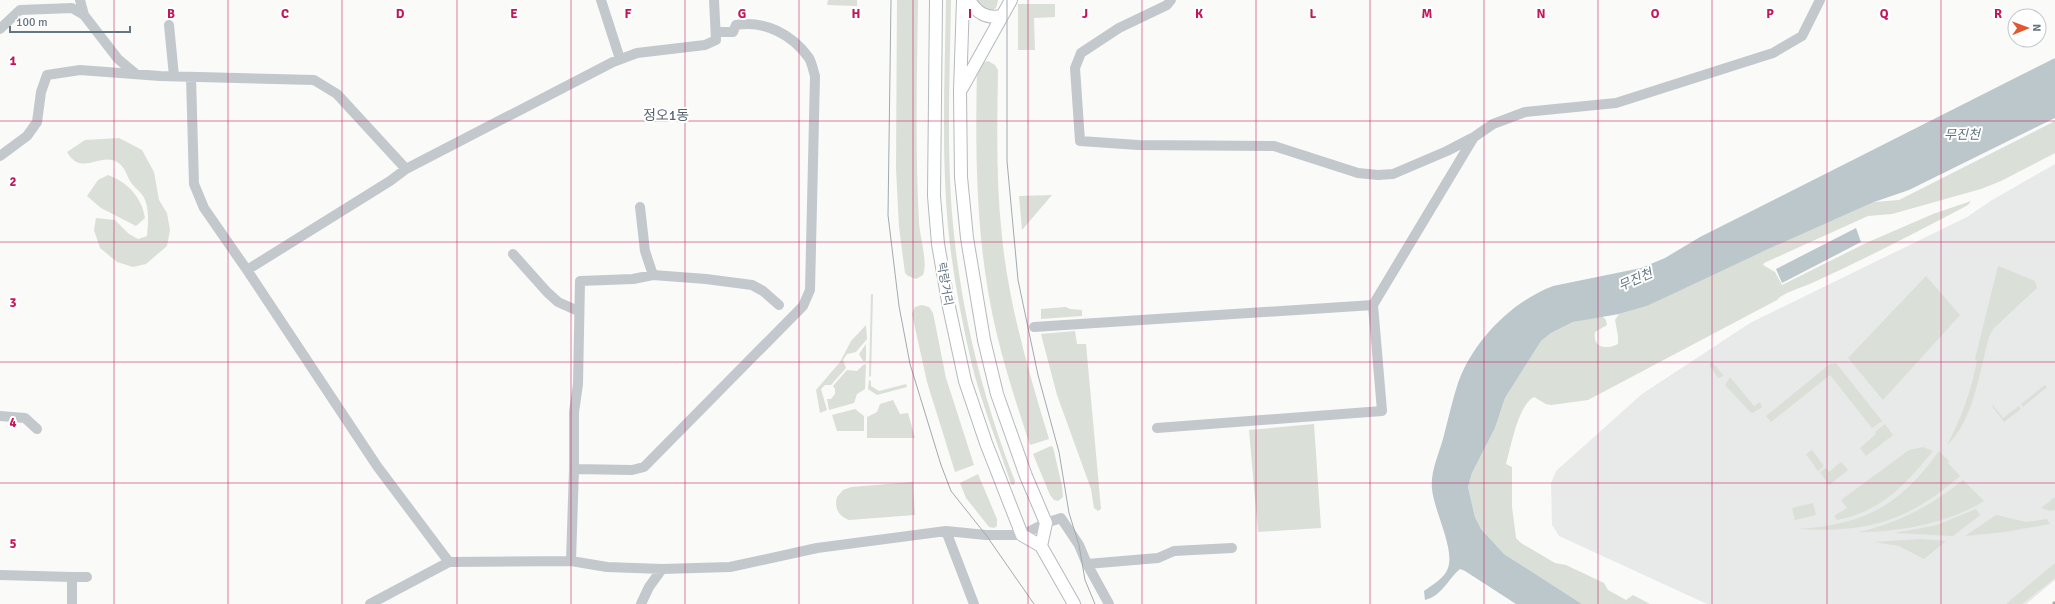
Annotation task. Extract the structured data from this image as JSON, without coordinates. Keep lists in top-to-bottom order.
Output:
{
  "streets": {
    "main road": ["락랑거리"]
  },
  "districts": ["정오1동"],
  "water": ["무진천"],
  "scale_bar": "100 m",
  "north": "right",
  "grid": {
    "columns": [
      "B",
      "C",
      "D",
      "E",
      "F",
      "G",
      "H",
      "I",
      "J",
      "K",
      "L",
      "M",
      "N",
      "O",
      "P",
      "Q",
      "R"
    ],
    "rows": [
      "1",
      "2",
      "3",
      "4",
      "5"
    ]
  }
}
